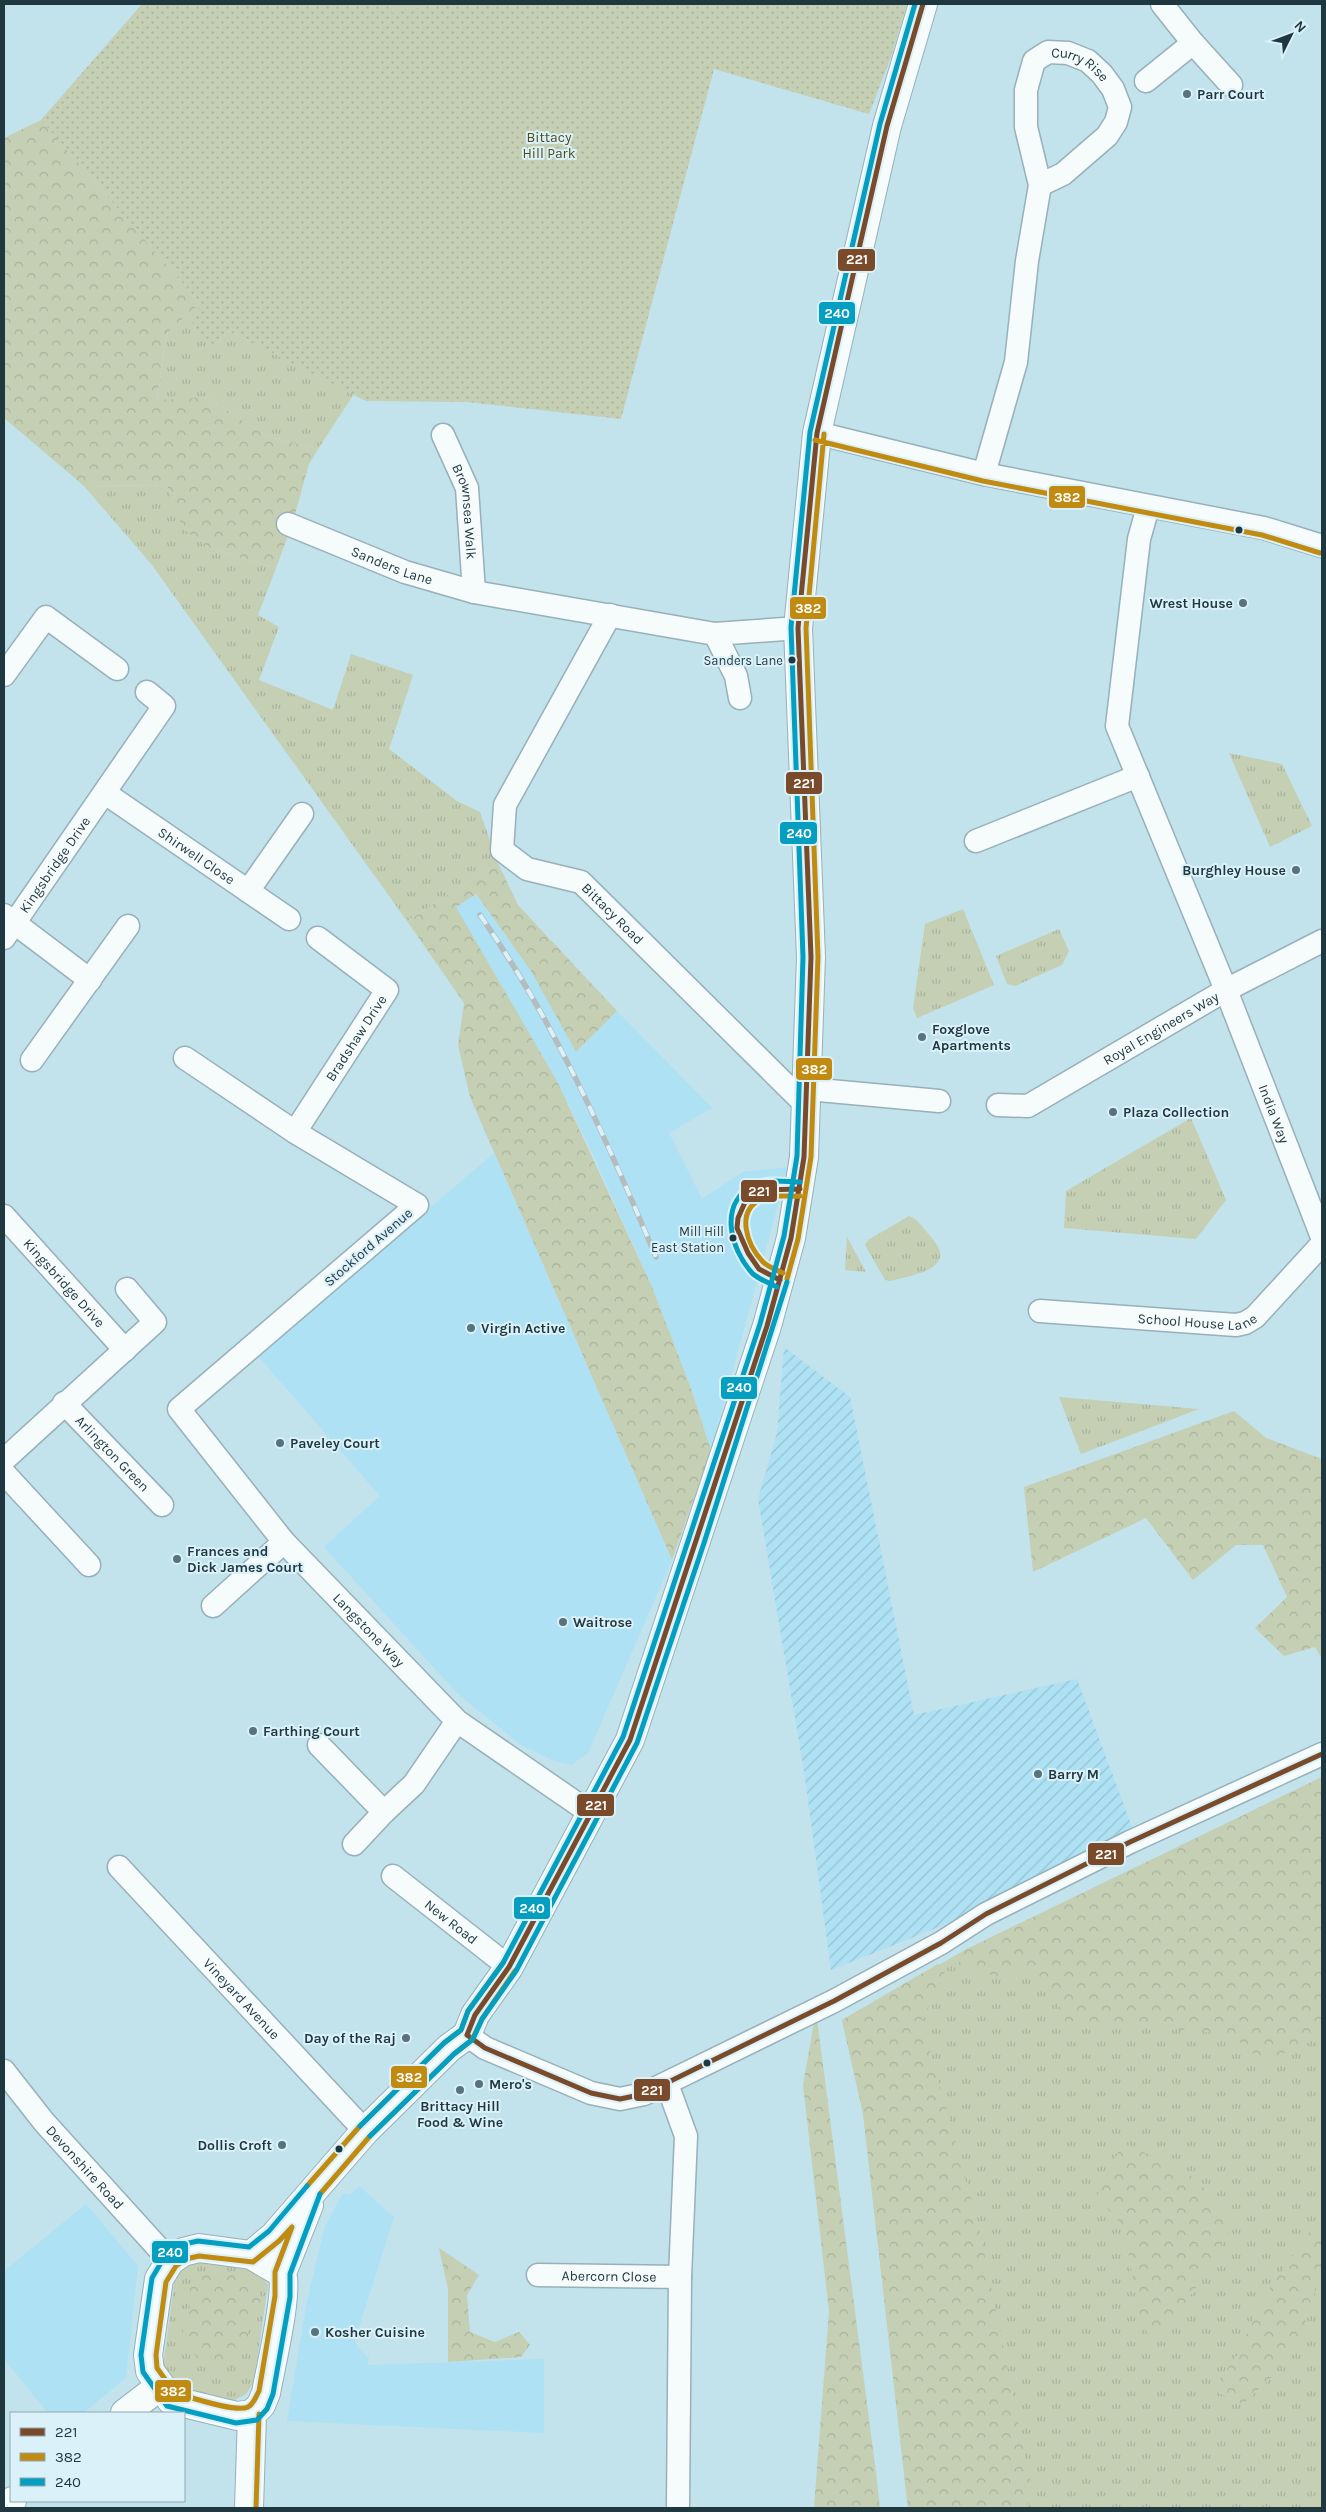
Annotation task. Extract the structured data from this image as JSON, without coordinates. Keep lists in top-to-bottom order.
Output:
{
  "streets": {
    "street": [
      "Curry Rise",
      "Brownsea Walk",
      "Sanders Lane",
      "Shirwell Close",
      "Kingsbridge Drive",
      "Bittacy Road",
      "Royal Engineers Way",
      "Bradshaw Drive",
      "India Way",
      "Stockford Avenue",
      "School House Lane",
      "Arlington Green",
      "Langstone Way",
      "New Road",
      "Vineyard Avenue",
      "Devonshire Road",
      "Abercorn Close"
    ]
  },
  "crossings": [
    ["Brownsea Walk", "Sanders Lane"],
    ["Sanders Lane", "Bittacy Road"],
    ["Shirwell Close", "Kingsbridge Drive"],
    ["Royal Engineers Way", "India Way"],
    ["Bradshaw Drive", "Stockford Avenue"],
    ["Stockford Avenue", "Langstone Way"]
  ],
  "parks": ["Bittacy Hill Park"],
  "places": [
    "Parr Court",
    "Wrest House",
    "Sanders Lane",
    "Burghley House",
    "Foxglove Apartments",
    "Plaza Collection",
    "Mill Hill East Station",
    "Virgin Active",
    "Paveley Court",
    "Frances and Dick James Court",
    "Waitrose",
    "Farthing Court",
    "Barry M",
    "Day of the Raj",
    "Mero's",
    "Brittacy Hill Food & Wine",
    "Dollis Croft",
    "Kosher Cuisine"
  ],
  "lines": ["transit line 221", "transit line 240", "transit line 382"],
  "legend": ["221", "382", "240"],
  "north": "top right"
}
